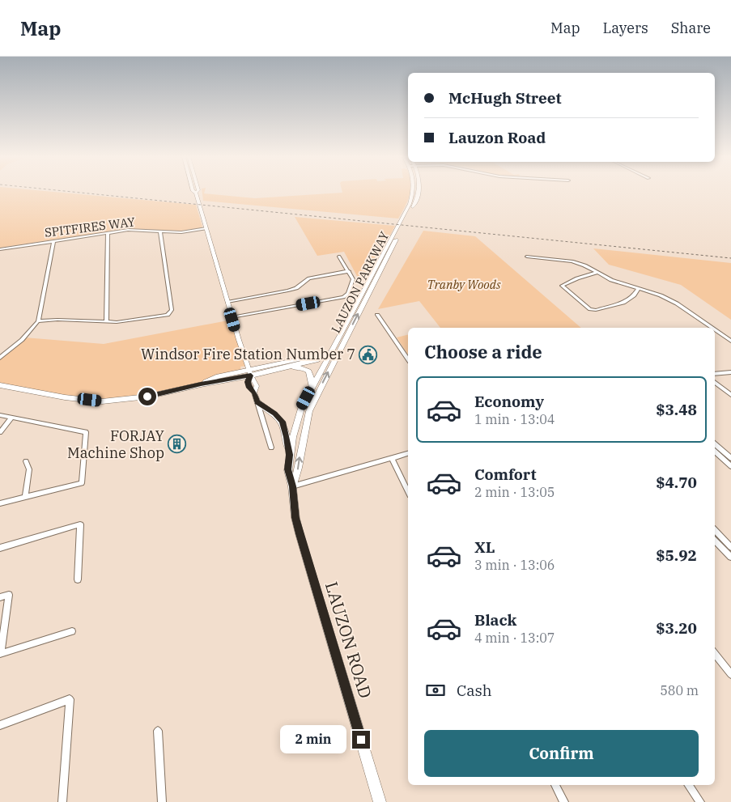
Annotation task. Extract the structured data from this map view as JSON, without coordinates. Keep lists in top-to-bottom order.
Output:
{
  "streets": {
    "main road": ["LAUZON PARKWAY", "LAUZON ROAD"],
    "street": ["SPITFIRES WAY"]
  },
  "crossings": [
    ["LAUZON PARKWAY", "LAUZON ROAD"]
  ],
  "parks": ["Tranby Woods"],
  "places": {
    "public building": ["Windsor Fire Station Number 7"],
    "building": ["FORJAY Machine Shop"]
  },
  "page": {
    "header": "Map",
    "nav": ["Map", "Layers", "Share"],
    "banner": ["McHugh Street", "Lauzon Road"],
    "heading": "Choose a ride",
    "list": [
      {
        "name": "Economy",
        "note": "1 min · 13:04",
        "value": "$3.48"
      },
      {
        "name": "Comfort",
        "note": "2 min · 13:05",
        "value": "$4.70"
      },
      {
        "name": "XL",
        "note": "3 min · 13:06",
        "value": "$5.92"
      },
      {
        "name": "Black",
        "note": "4 min · 13:07",
        "value": "$3.20"
      }
    ],
    "pay": ["Cash", "580 m"],
    "buttons": "Confirm",
    "bubble": "2 min"
  }
}
